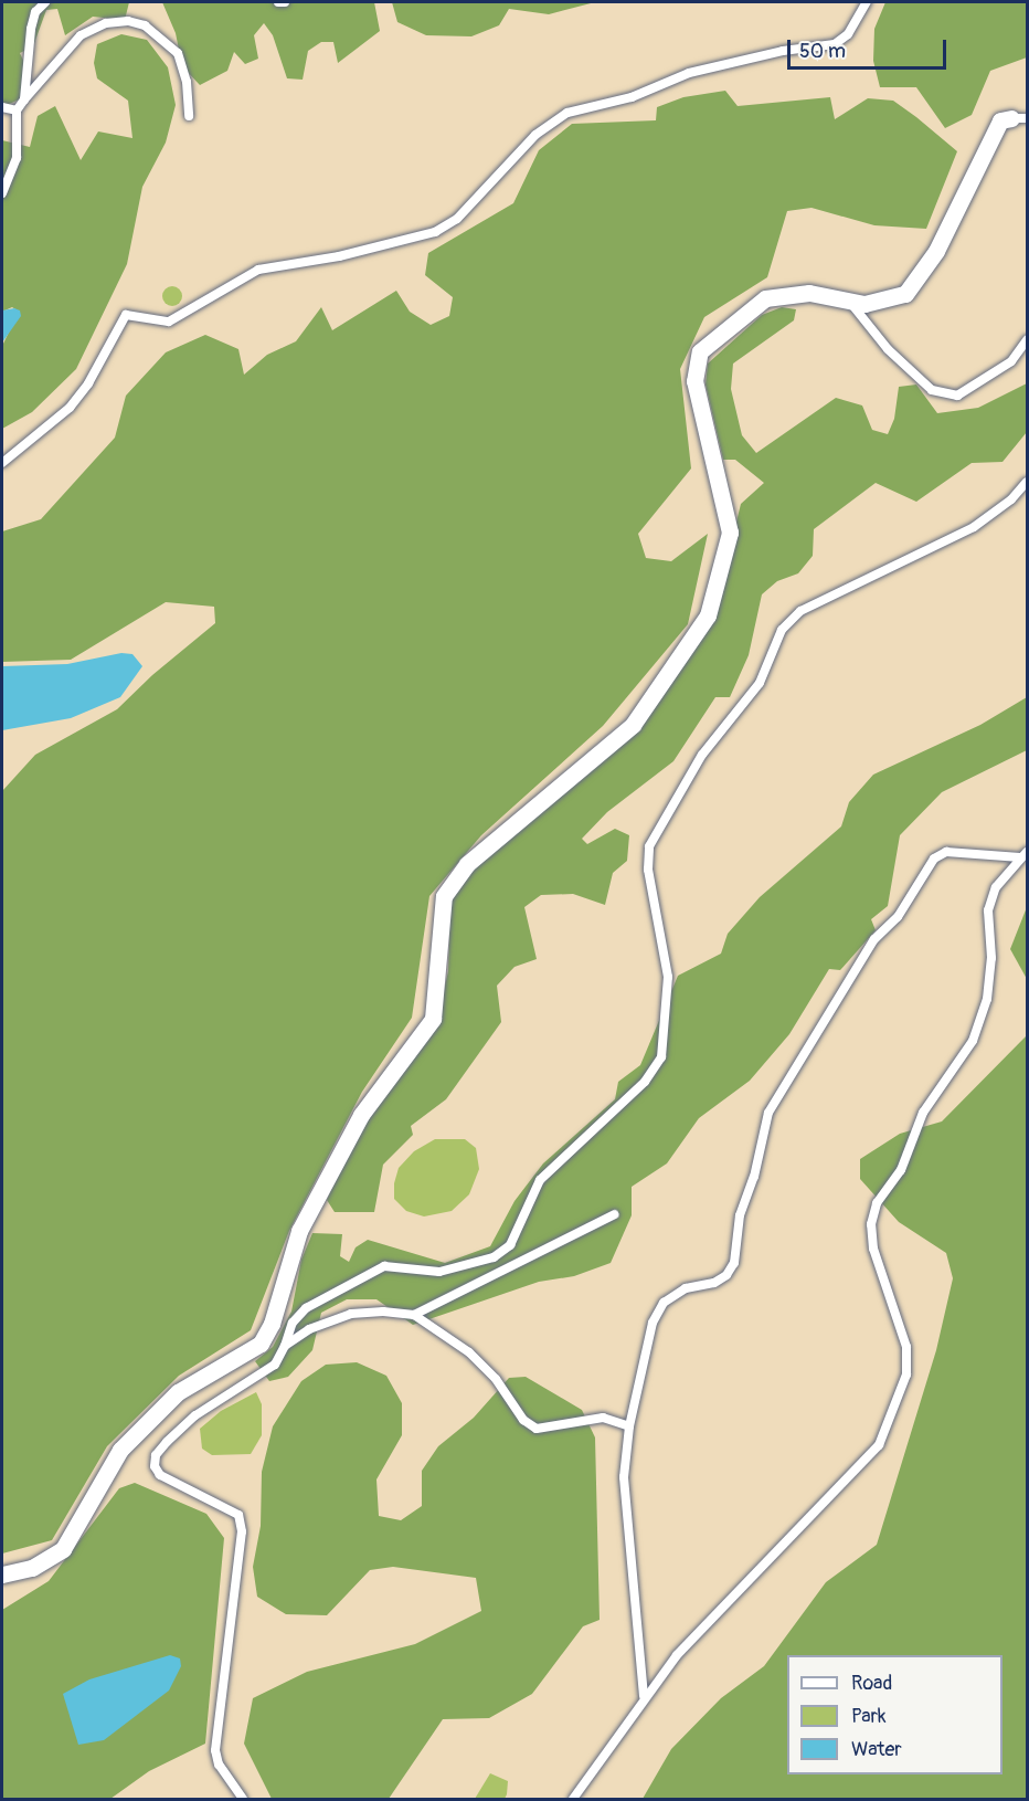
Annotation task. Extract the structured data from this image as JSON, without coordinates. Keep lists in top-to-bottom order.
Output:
{
  "legend": ["Road", "Park", "Water"],
  "scale_bar": "50 m"
}
